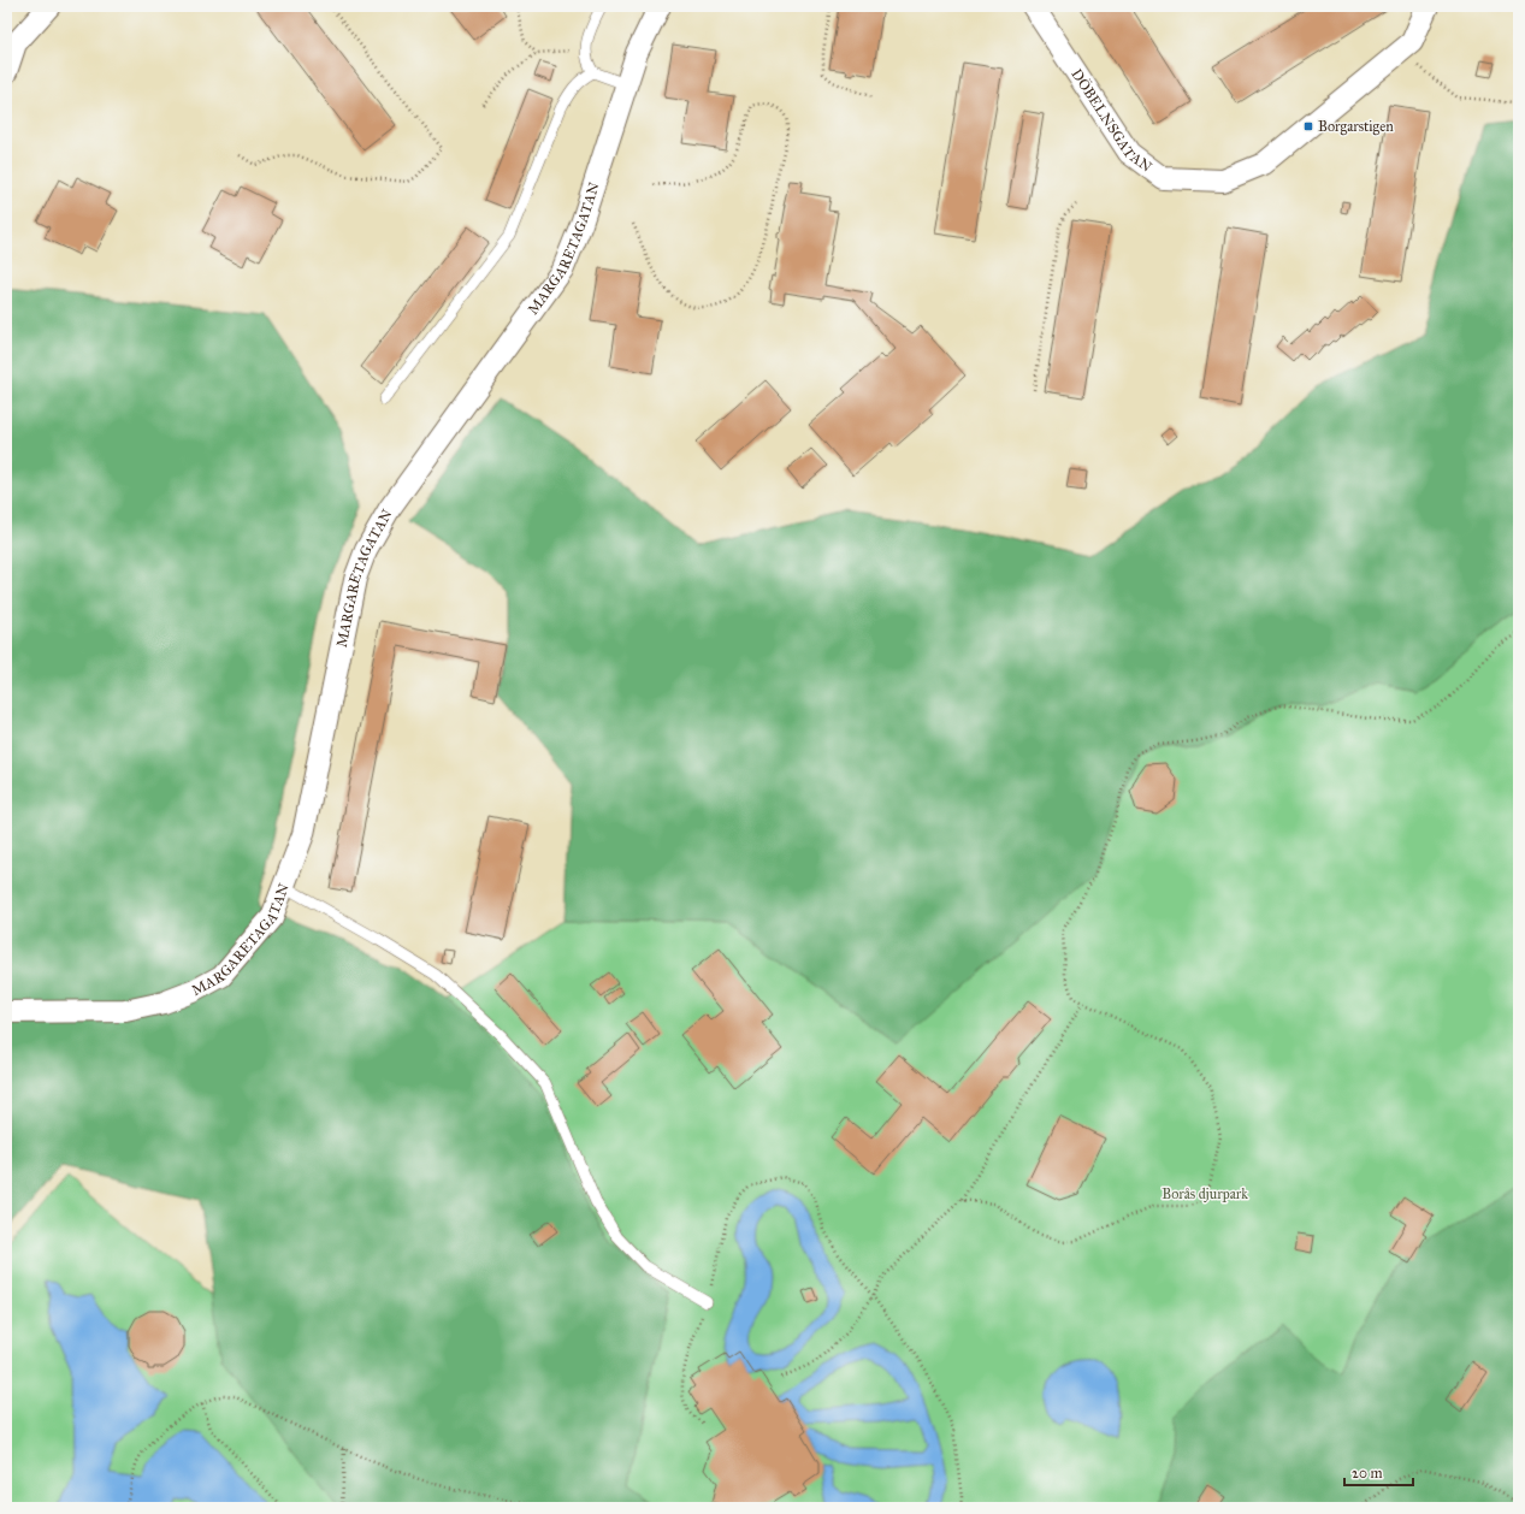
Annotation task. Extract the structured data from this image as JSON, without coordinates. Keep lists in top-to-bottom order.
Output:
{
  "streets": {
    "street": ["DÖBELNSGATAN", "MARGARETAGATAN"]
  },
  "parks": ["Borås djurpark"],
  "places": {
    "transit": ["Borgarstigen"]
  },
  "scale_bar": "20 m"
}
